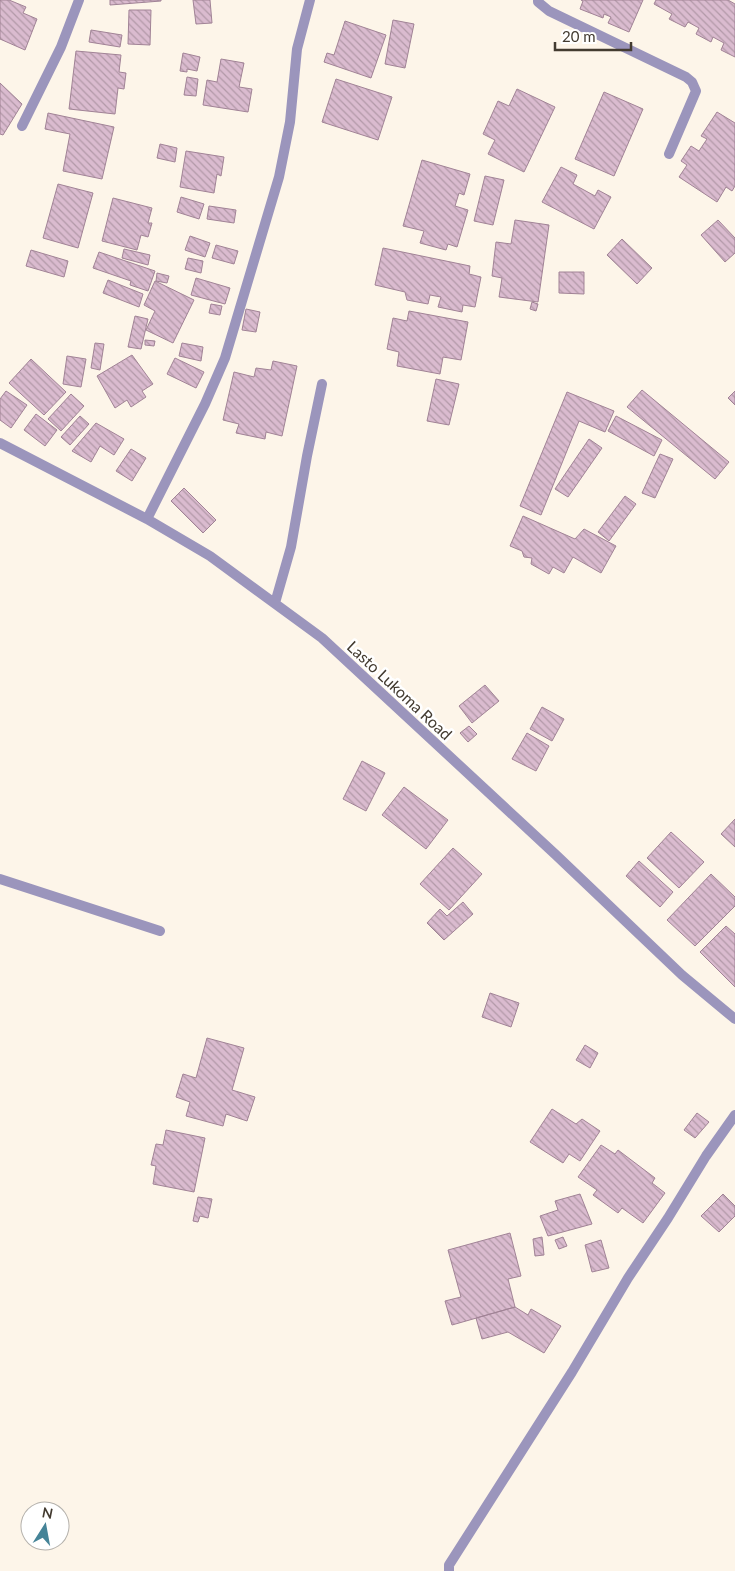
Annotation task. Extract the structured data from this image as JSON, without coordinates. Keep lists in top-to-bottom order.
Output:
{
  "streets": {
    "street": ["Lasto Lukoma Road"]
  },
  "scale_bar": "20 m",
  "north": "top"
}
